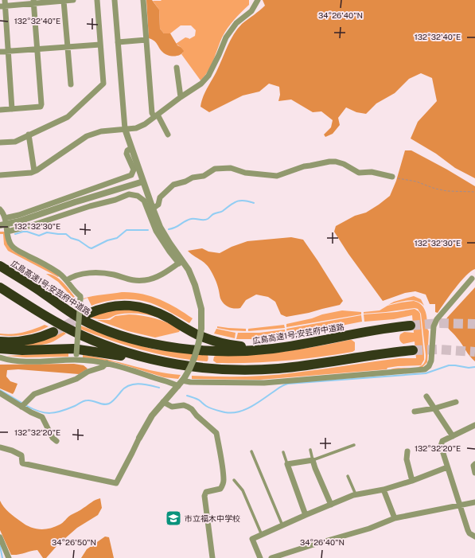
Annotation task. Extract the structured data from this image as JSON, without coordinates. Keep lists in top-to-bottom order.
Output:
{
  "streets": {
    "highway": ["広島高速1号;安芸府中道路"]
  },
  "places": {
    "school or university": ["市立福木中学校"]
  },
  "coordinates": [
    "34°26'40\"N",
    "132°32'40\"E",
    "132°32'30\"E",
    "132°32'20\"E",
    "34°26'50\"N"
  ]
}
